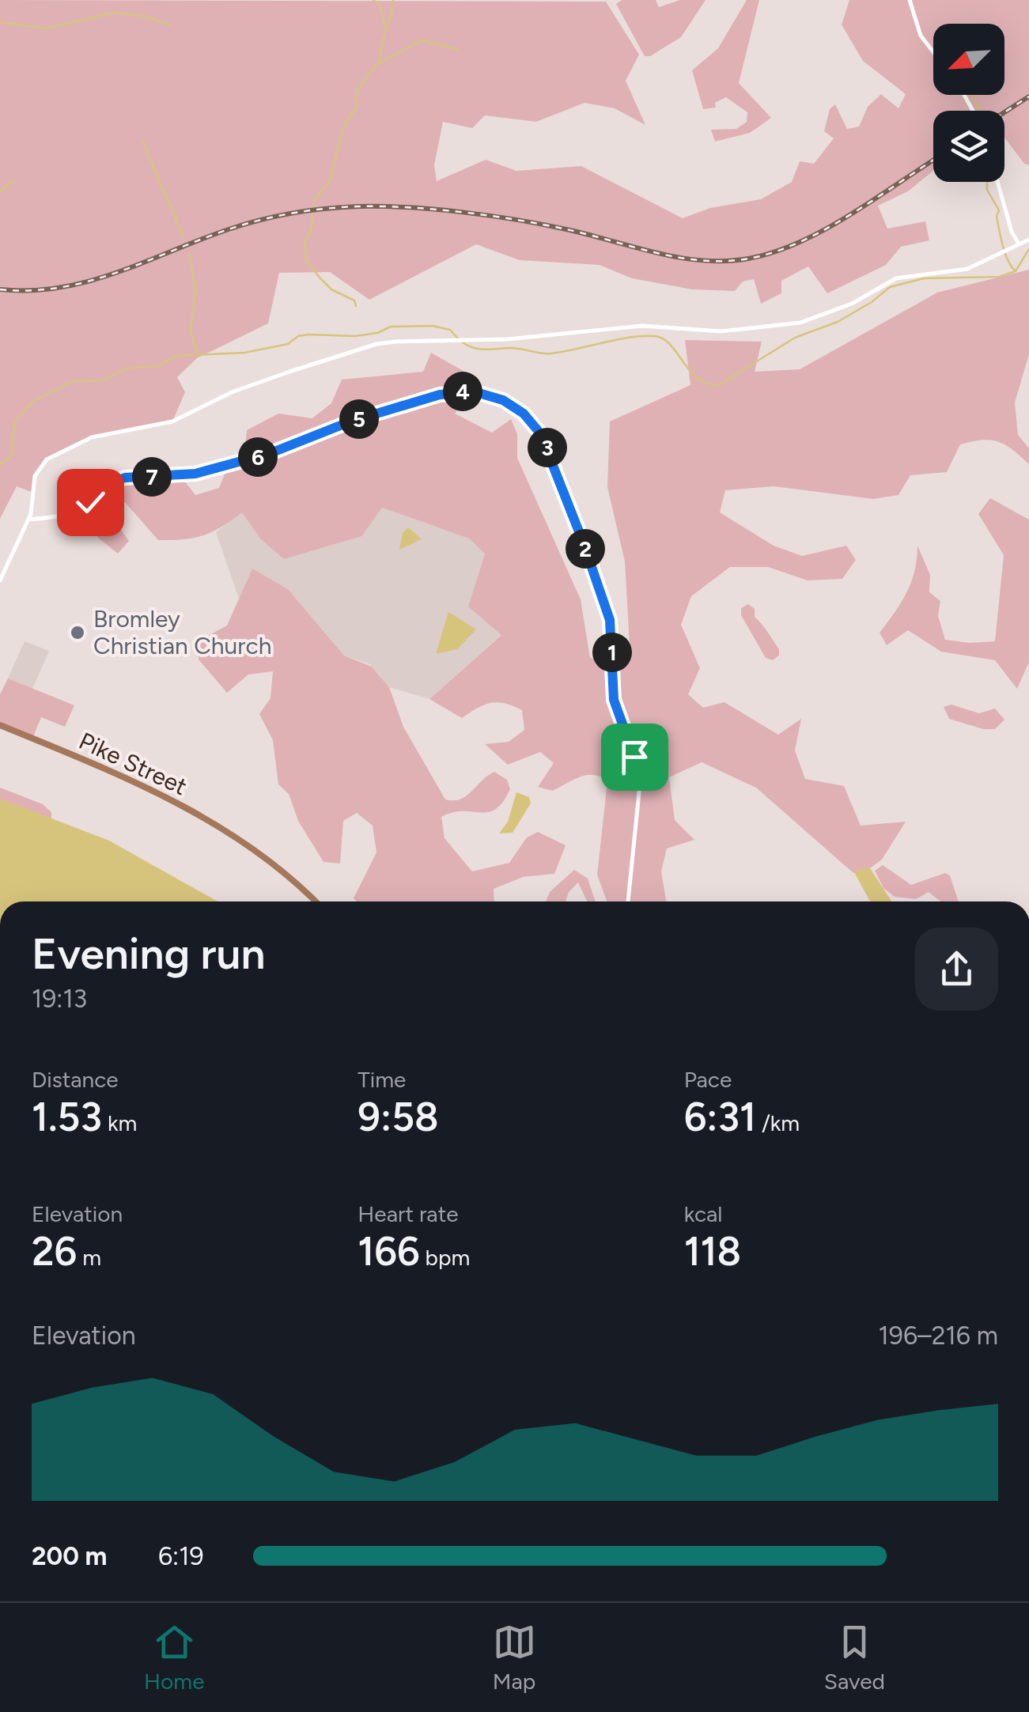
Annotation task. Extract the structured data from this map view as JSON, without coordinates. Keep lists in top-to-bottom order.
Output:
{
  "streets": {
    "main road": ["Pike Street"]
  },
  "places": ["Bromley Christian Church"],
  "north": "bottom left",
  "page": {
    "pins": [
      "4",
      "5",
      "3",
      "6",
      "7",
      "2",
      "1"
    ],
    "heading": ["Evening run", "19:13"],
    "stats": [
      ["Distance", "1.53 km"],
      ["Time", "9:58"],
      ["Pace", "6:31 /km"],
      ["Elevation", "26 m"],
      ["Heart rate", "166 bpm"],
      ["kcal", "118"]
    ],
    "chart": ["Elevation", "196–216 m"],
    "list": [
      {
        "name": "200 m",
        "note": "6:19"
      }
    ],
    "tabs": ["Home", "Map", "Saved"]
  }
}
